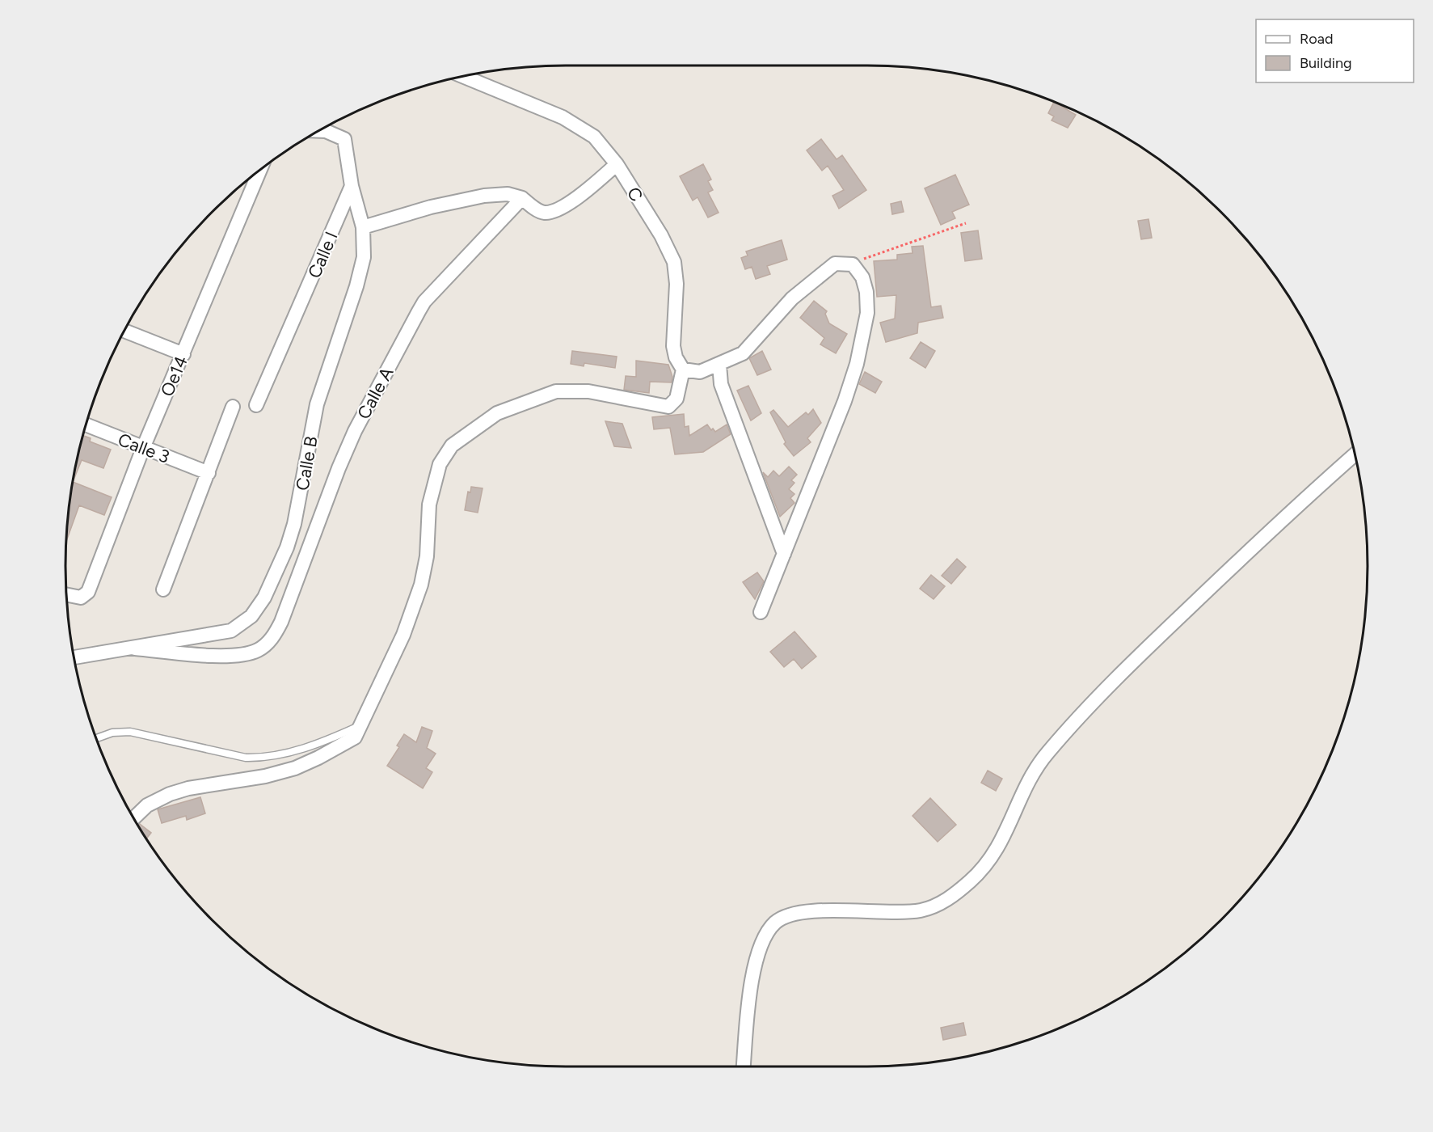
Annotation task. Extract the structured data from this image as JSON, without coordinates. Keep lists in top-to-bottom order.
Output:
{
  "streets": {
    "street": [
      "C",
      "Calle I",
      "Oe14",
      "Calle A",
      "Calle 3",
      "Calle B"
    ]
  },
  "crossings": [
    ["Calle I", "Calle B"],
    ["Oe14", "Calle 3"],
    ["Calle A", "Calle B"]
  ],
  "legend": ["Road", "Building"]
}
